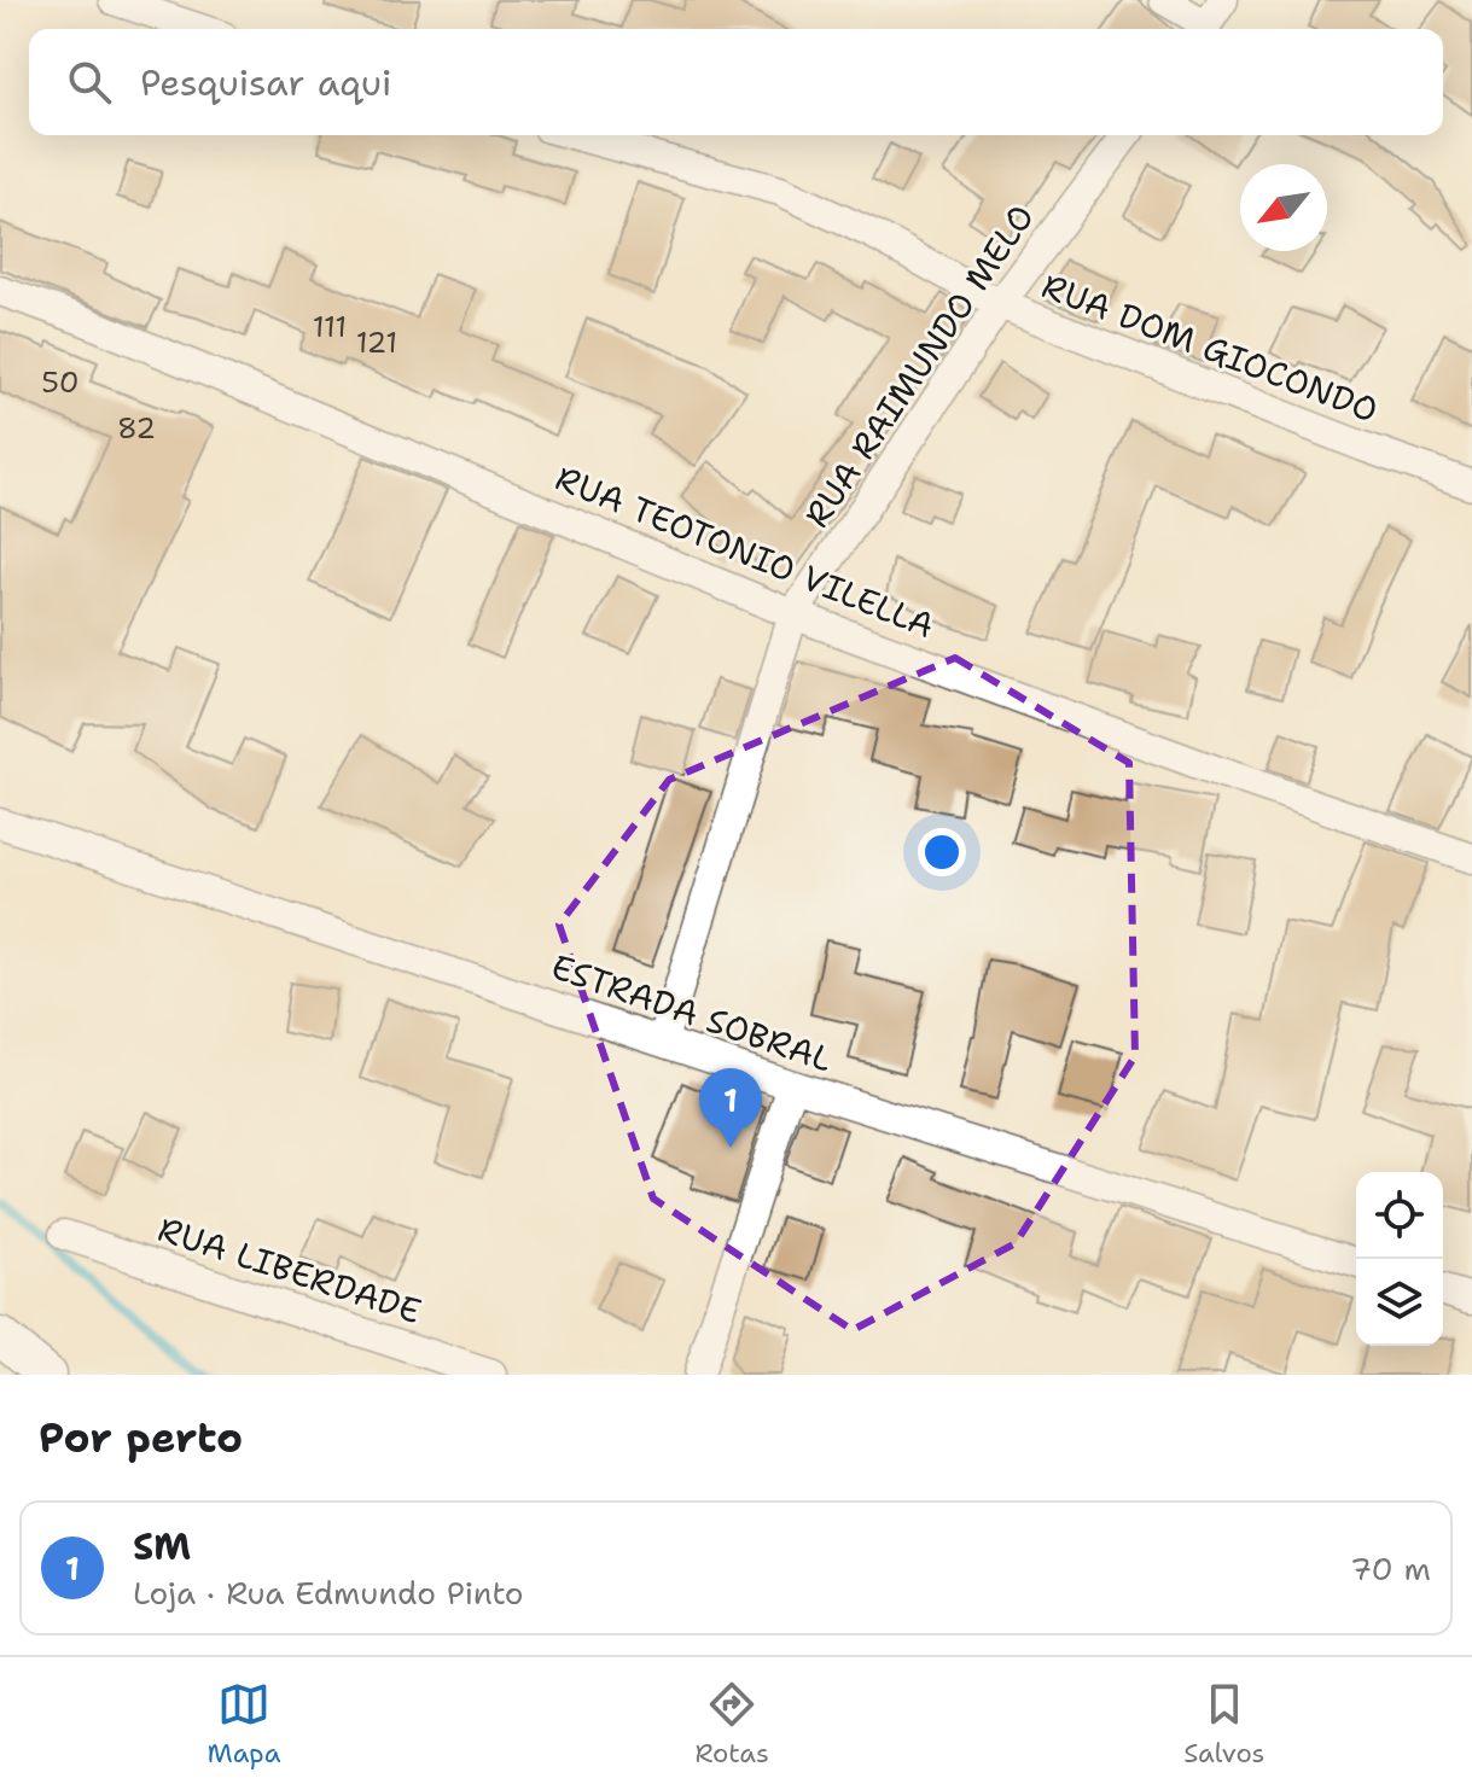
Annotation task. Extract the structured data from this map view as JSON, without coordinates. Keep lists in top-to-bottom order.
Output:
{
  "streets": {
    "street": [
      "RUA DOM GIOCONDO",
      "RUA RAIMUNDO MELO",
      "RUA TEOTONIO VILELLA",
      "ESTRADA SOBRAL",
      "RUA LIBERDADE"
    ]
  },
  "crossings": [
    ["RUA DOM GIOCONDO", "RUA RAIMUNDO MELO"],
    ["RUA RAIMUNDO MELO", "RUA TEOTONIO VILELLA"],
    ["RUA RAIMUNDO MELO", "ESTRADA SOBRAL"]
  ],
  "house_numbers": [
    "111",
    "121",
    "50",
    "82"
  ],
  "north": "bottom left",
  "page": {
    "search": "Pesquisar aqui",
    "pins": "1",
    "heading": "Por perto",
    "list": [
      {
        "mark": "1",
        "name": "SM",
        "note": "Loja · Rua Edmundo Pinto",
        "value": "70 m"
      }
    ],
    "nav": ["Mapa", "Rotas", "Salvos"]
  }
}
